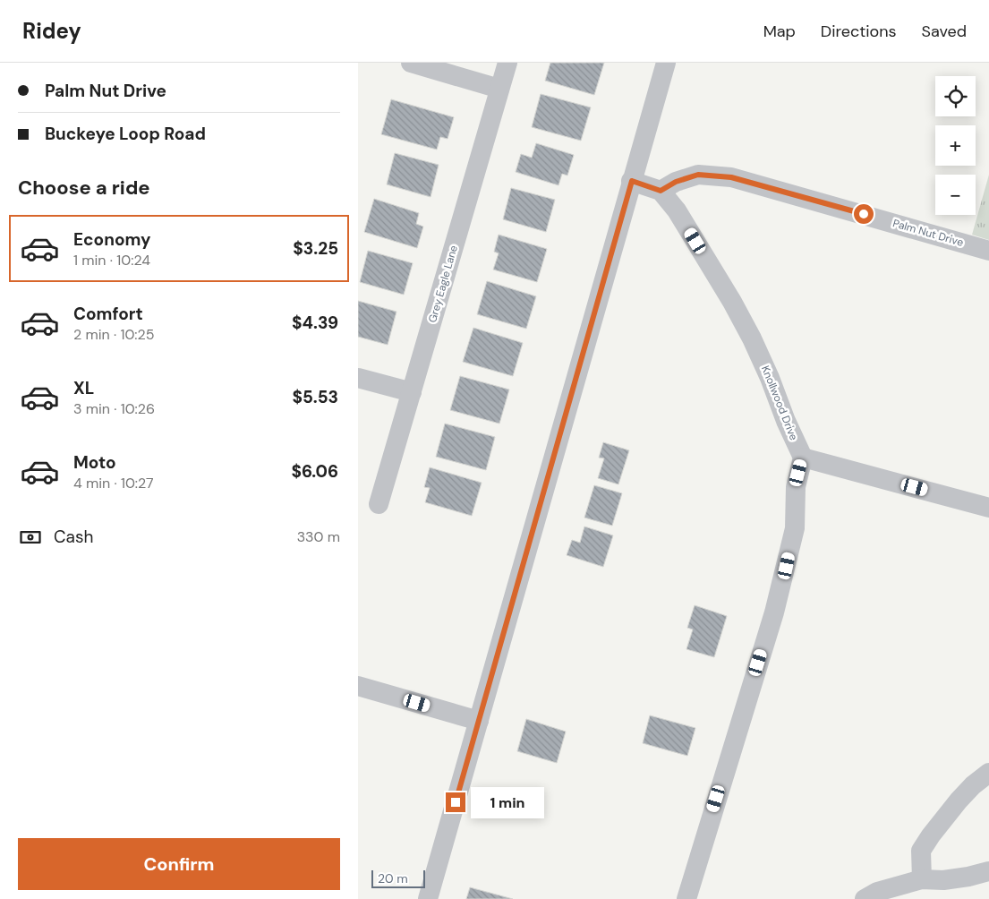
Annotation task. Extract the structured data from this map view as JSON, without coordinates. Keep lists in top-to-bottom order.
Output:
{
  "streets": {
    "street": ["Palm Nut Drive", "Grey Eagle Lane", "Knollwood Drive"]
  },
  "crossings": [
    ["Palm Nut Drive", "Knollwood Drive"]
  ],
  "scale_bar": "20 m",
  "page": {
    "header": "Ridey",
    "nav": ["Map", "Directions", "Saved"],
    "banner": ["Palm Nut Drive", "Buckeye Loop Road"],
    "map_buttons": ["+", "−"],
    "heading": "Choose a ride",
    "list": [
      {
        "name": "Economy",
        "note": "1 min · 10:24",
        "value": "$3.25"
      },
      {
        "name": "Comfort",
        "note": "2 min · 10:25",
        "value": "$4.39"
      },
      {
        "name": "XL",
        "note": "3 min · 10:26",
        "value": "$5.53"
      },
      {
        "name": "Moto",
        "note": "4 min · 10:27",
        "value": "$6.06"
      }
    ],
    "pay": ["Cash", "330 m"],
    "bubble": "1 min",
    "buttons": "Confirm",
    "scale": "20 m"
  }
}
